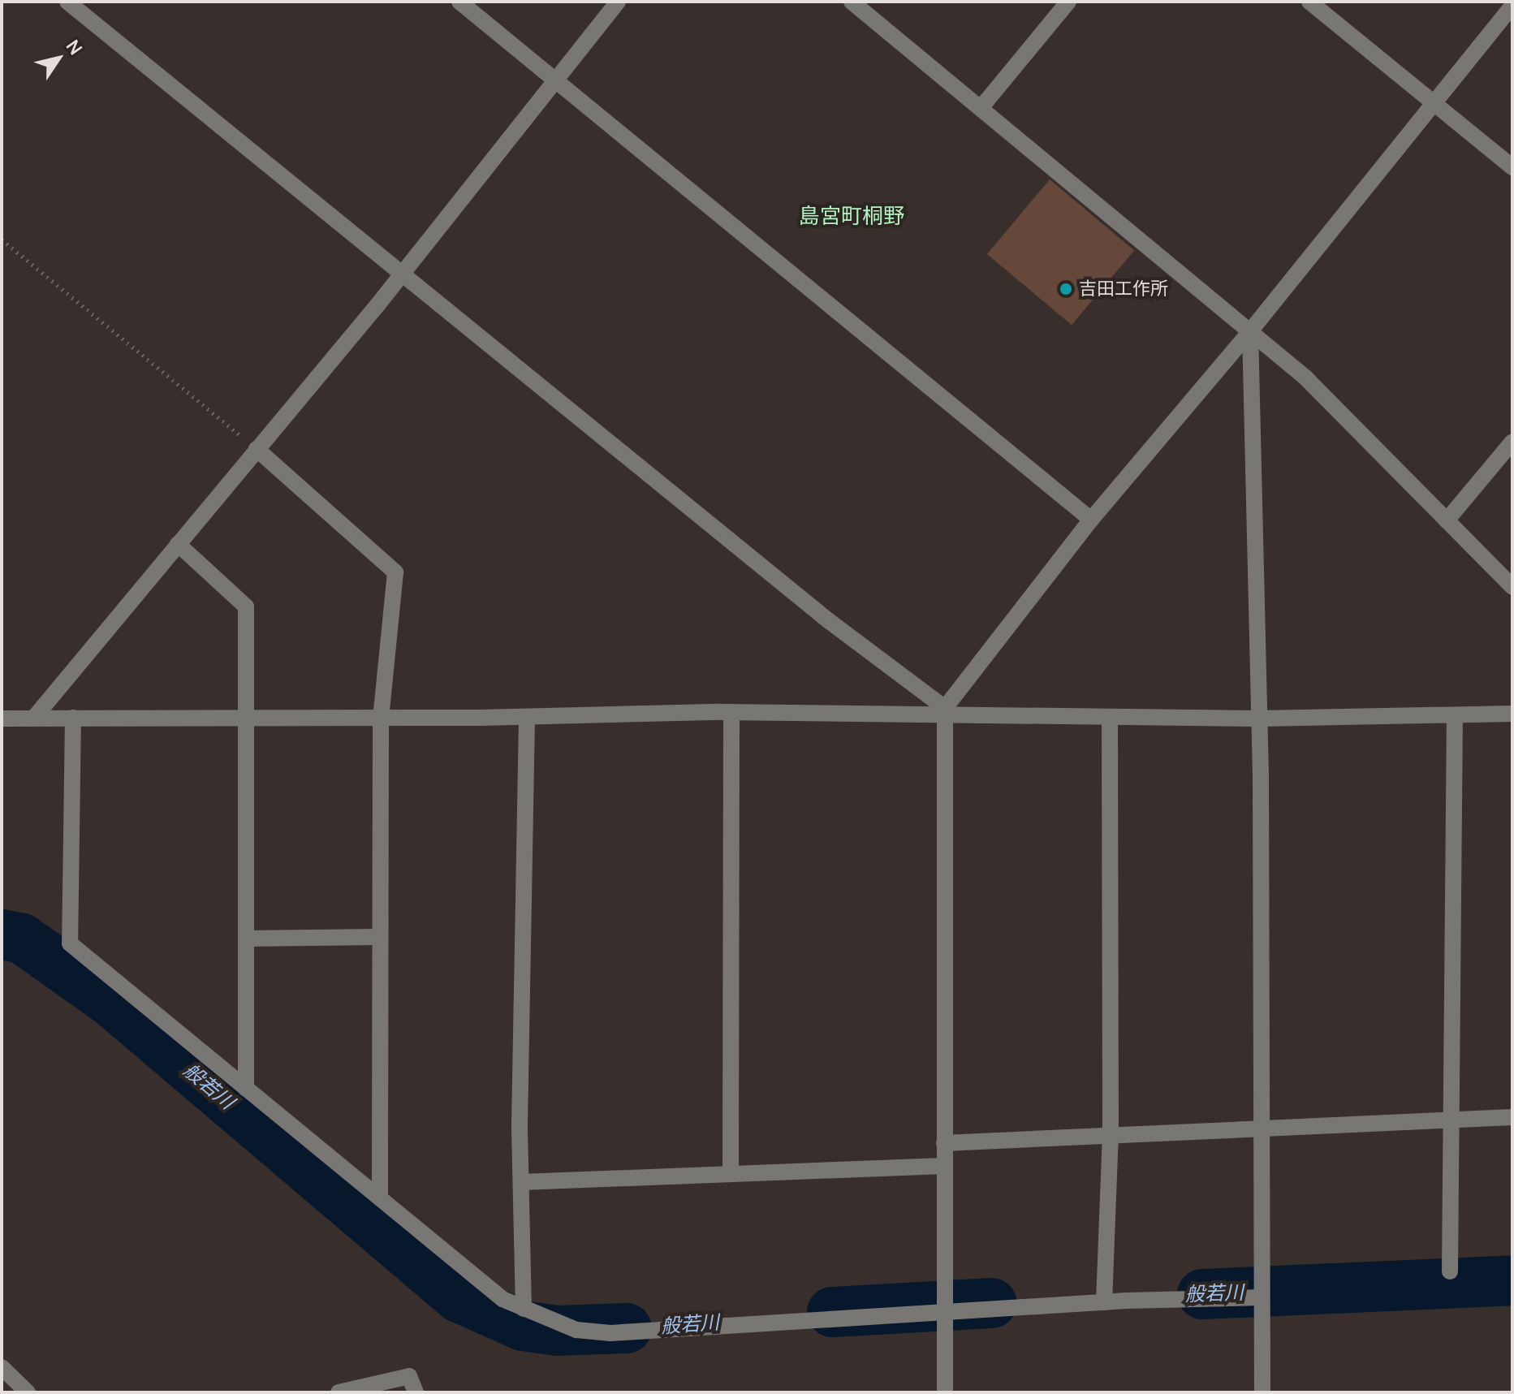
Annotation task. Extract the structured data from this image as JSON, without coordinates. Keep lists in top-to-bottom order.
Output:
{
  "districts": ["島宮町桐野"],
  "water": ["般若川"],
  "places": ["吉田工作所"],
  "north": "top right"
}
